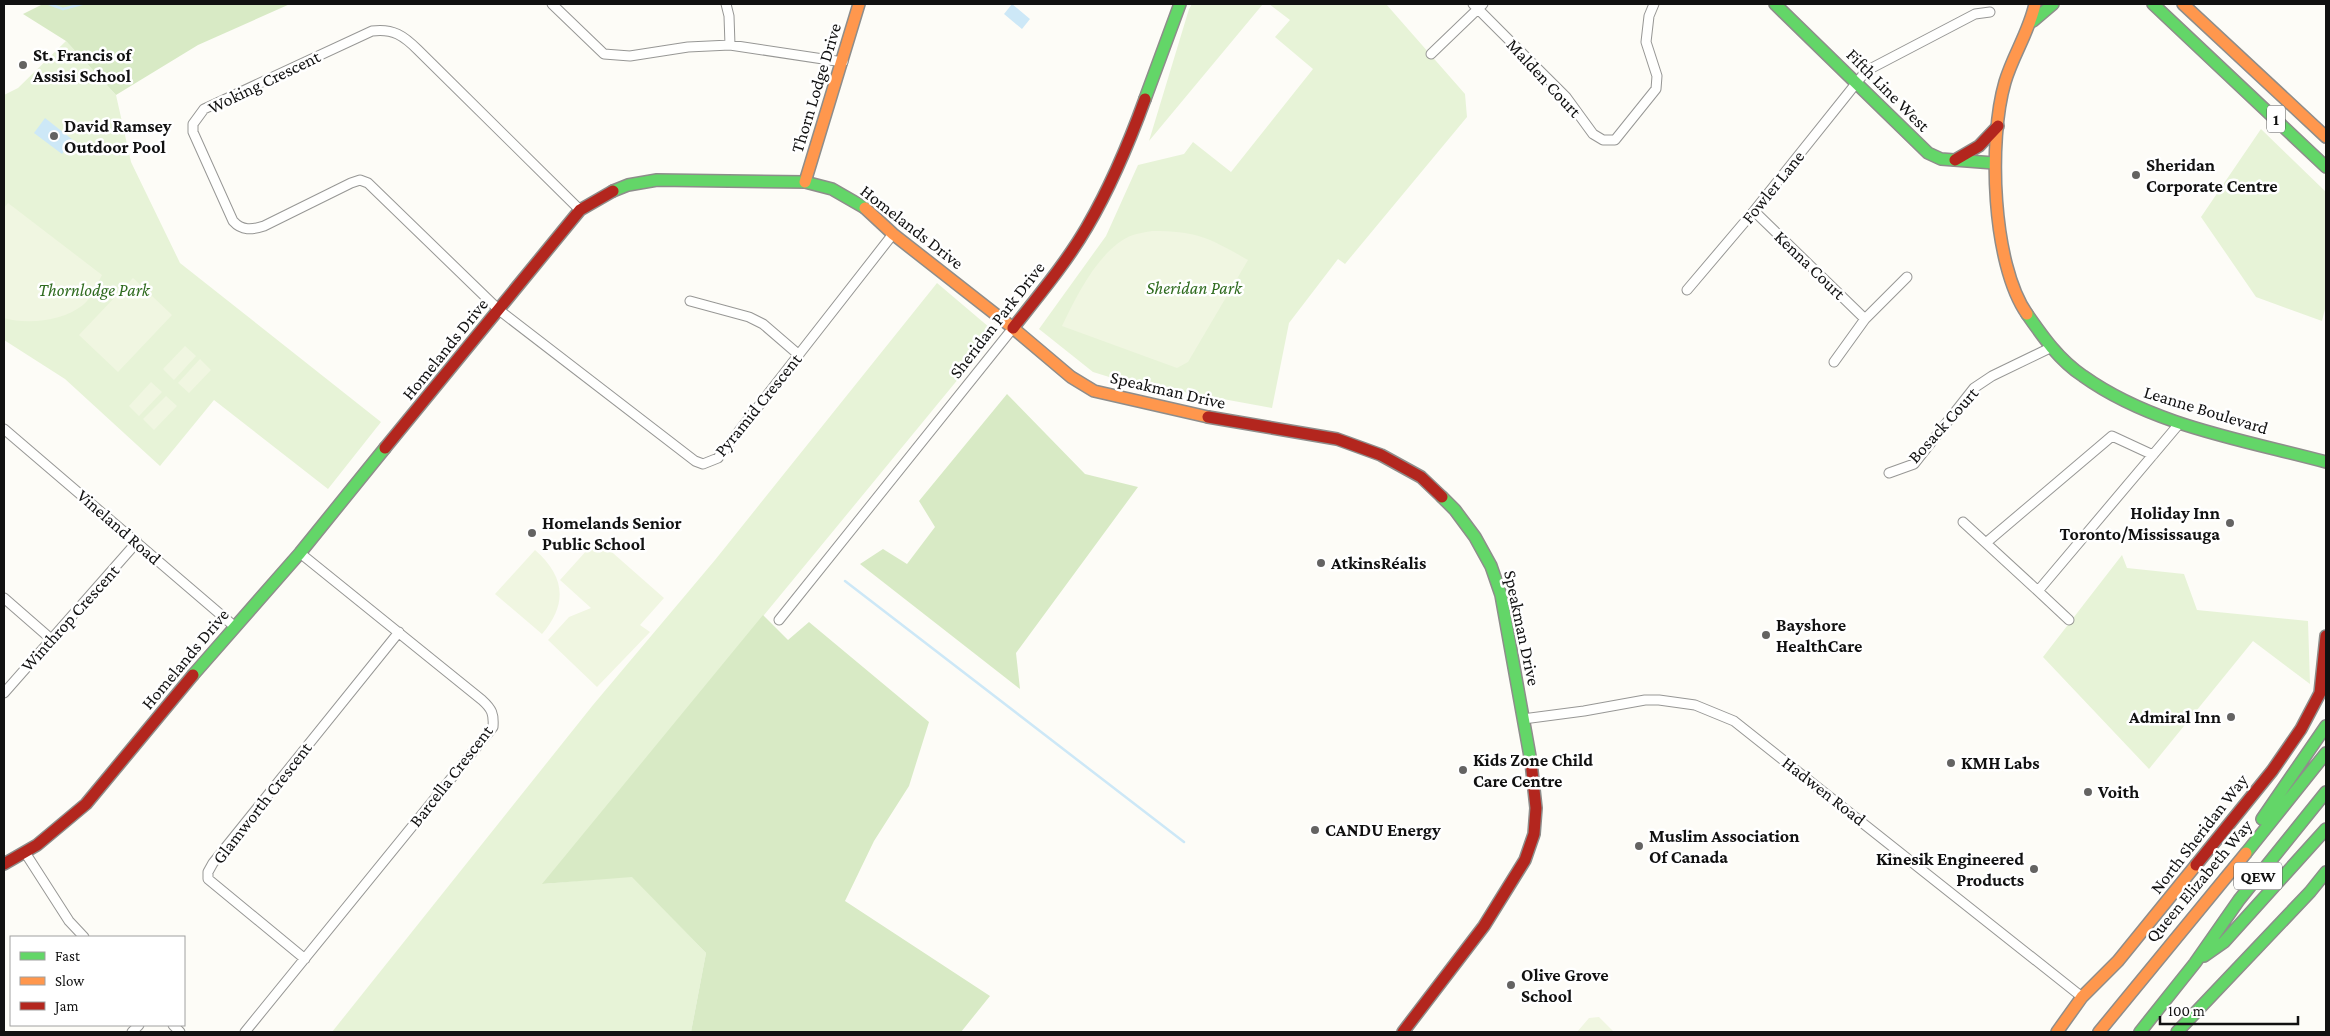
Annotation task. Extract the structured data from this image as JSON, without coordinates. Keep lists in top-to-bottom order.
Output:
{
  "streets": {
    "main road": [
      "Thorn Lodge Drive",
      "Fifth Line West",
      "1",
      "Homelands Drive",
      "Sheridan Park Drive",
      "Speakman Drive",
      "Leanne Boulevard",
      "North Sheridan Way",
      "QEW",
      "Queen Elizabeth Way"
    ],
    "street": [
      "Malden Court",
      "Woking Crescent",
      "Fowler Lane",
      "Kenna Court",
      "Pyramid Crescent",
      "Bosack Court",
      "Vineland Road",
      "Winthrop Crescent",
      "Barcella Crescent",
      "Hadwen Road",
      "Glamworth Crescent"
    ]
  },
  "crossings": [
    ["Woking Crescent", "Homelands Drive"],
    ["Woking Crescent", "Pyramid Crescent"],
    ["Thorn Lodge Drive", "Homelands Drive"],
    ["Fifth Line West", "Fowler Lane"],
    ["Fifth Line West", "Leanne Boulevard"],
    ["Fowler Lane", "Kenna Court"],
    ["Homelands Drive", "Sheridan Park Drive"],
    ["Homelands Drive", "Speakman Drive"],
    ["Homelands Drive", "Pyramid Crescent"],
    ["Homelands Drive", "Vineland Road"],
    ["Homelands Drive", "Barcella Crescent"],
    ["Sheridan Park Drive", "Speakman Drive"],
    ["Speakman Drive", "Hadwen Road"],
    ["Leanne Boulevard", "Bosack Court"],
    ["Vineland Road", "Winthrop Crescent"],
    ["Barcella Crescent", "Glamworth Crescent"],
    ["Hadwen Road", "North Sheridan Way"]
  ],
  "parks": ["Sheridan Park", "Thornlodge Park"],
  "places": [
    "St. Francis of Assisi School",
    "David Ramsey Outdoor Pool",
    "Sheridan Corporate Centre",
    "Holiday Inn Toronto/Mississauga",
    "Homelands Senior Public School",
    "AtkinsRéalis",
    "Bayshore HealthCare",
    "Admiral Inn",
    "KMH Labs",
    "Kids Zone Child Care Centre",
    "Voith",
    "CANDU Energy",
    "Muslim Association Of Canada",
    "Kinesik Engineered Products",
    "Olive Grove School"
  ],
  "legend": ["Fast", "Slow", "Jam"],
  "scale_bar": "100 m"
}
